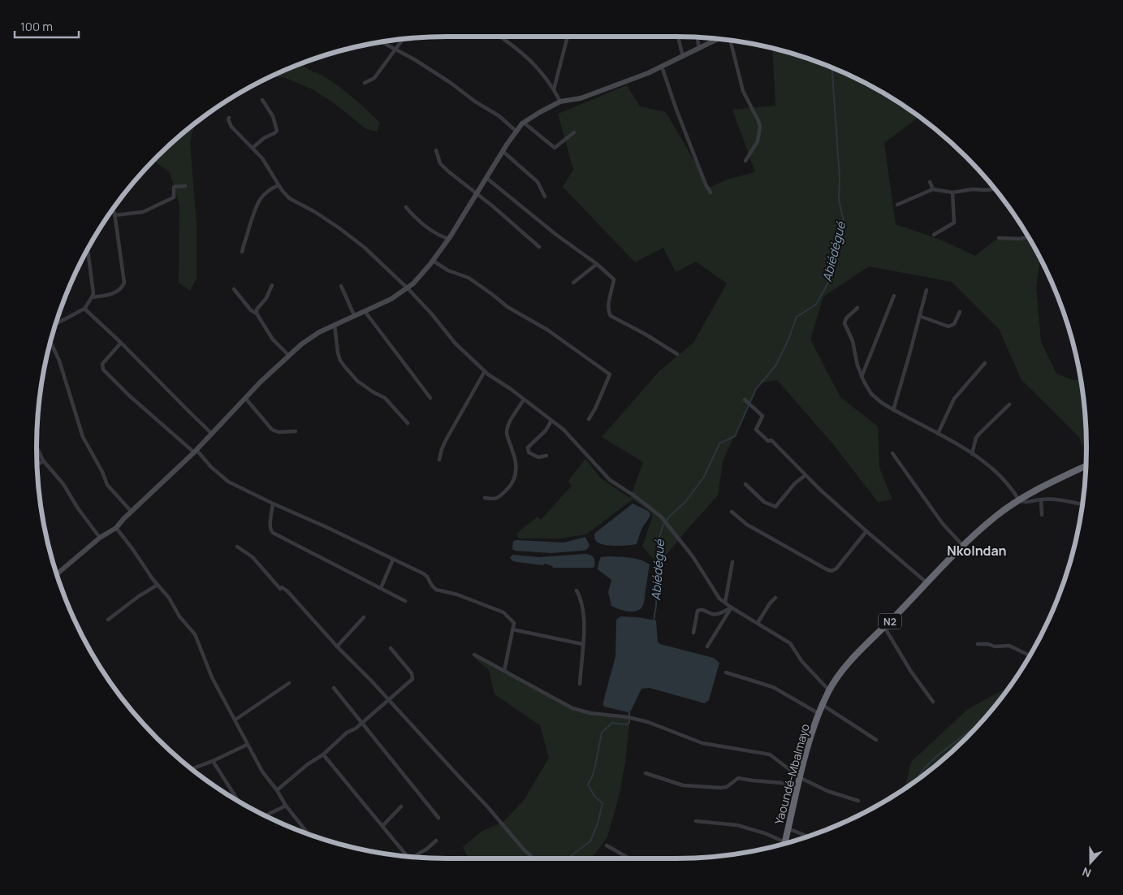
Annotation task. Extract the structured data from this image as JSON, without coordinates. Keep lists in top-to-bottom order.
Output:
{
  "streets": {
    "highway": ["N2", "Yaoundé-Mbalmayo"]
  },
  "districts": ["Nkolndan"],
  "water": ["Abiédégué"],
  "scale_bar": "100 m",
  "north": "bottom"
}
